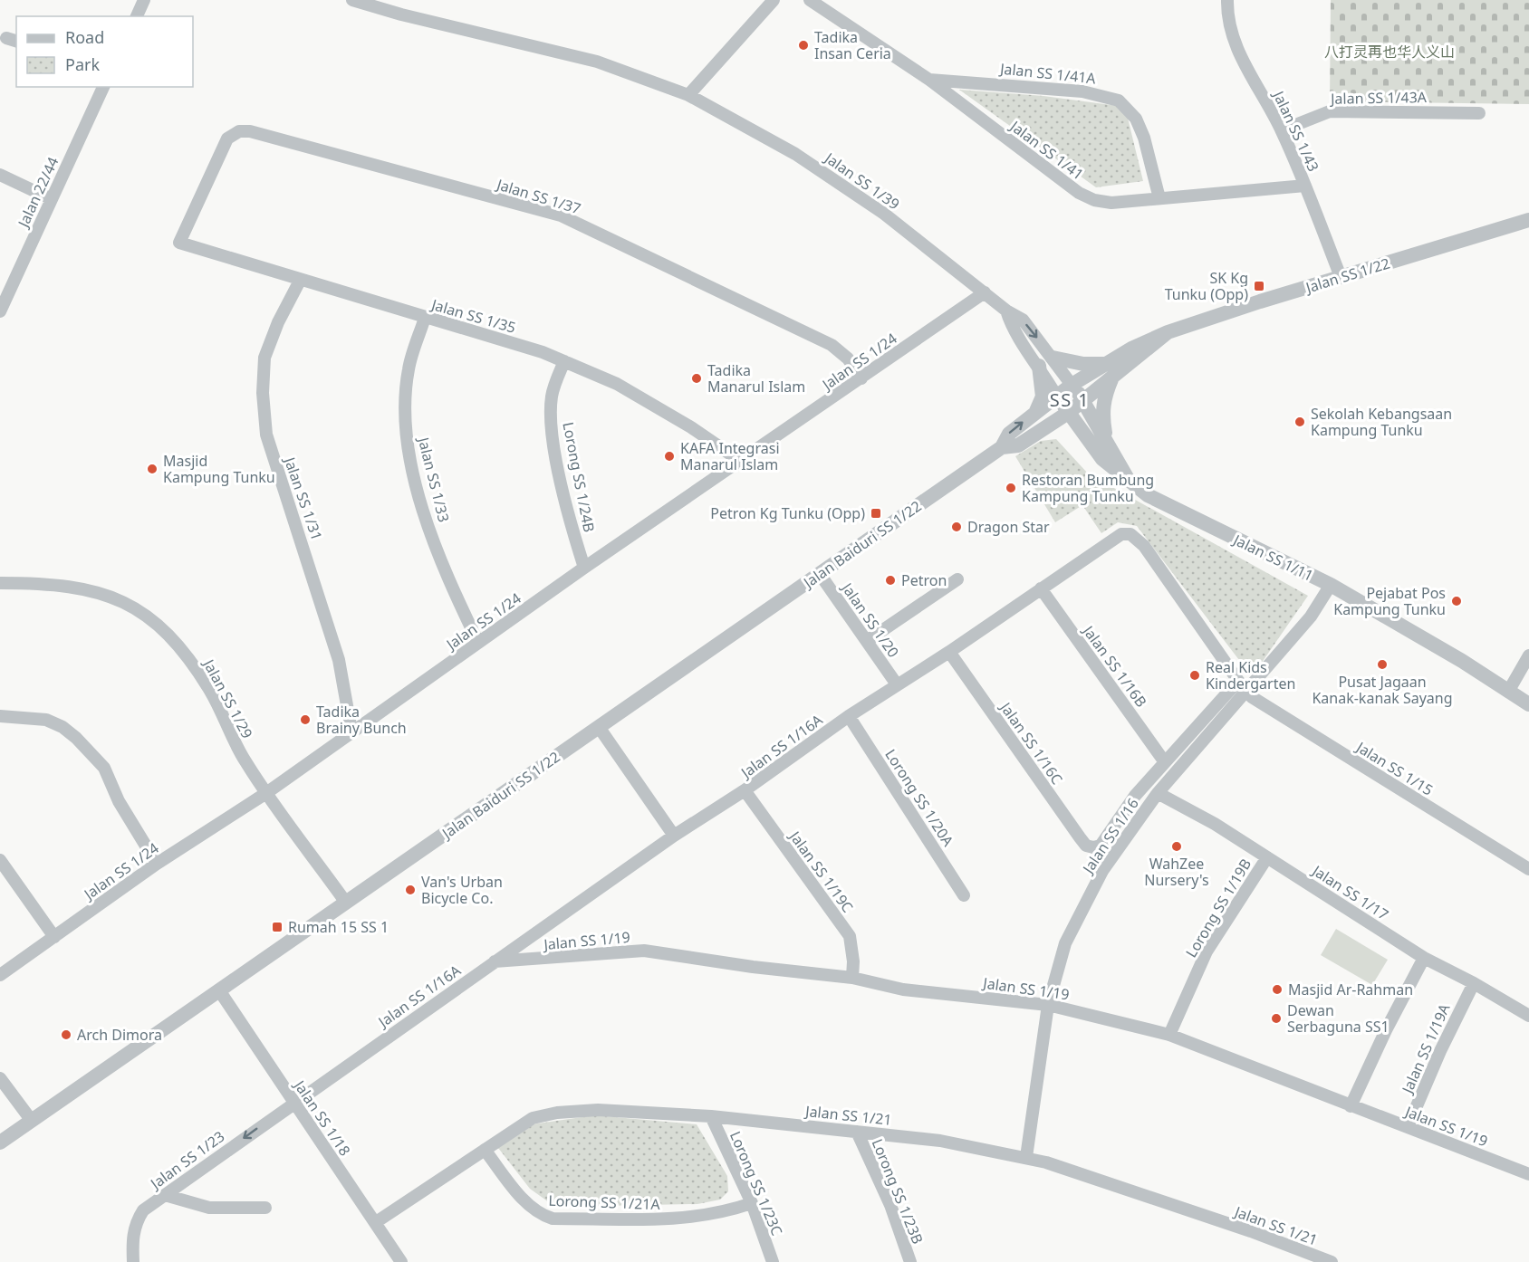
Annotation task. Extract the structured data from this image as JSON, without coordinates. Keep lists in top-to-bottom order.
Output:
{
  "streets": {
    "street": [
      "Jalan SS 1/41A",
      "Jalan SS 1/43A",
      "Jalan SS 1/43",
      "Jalan SS 1/41",
      "Jalan SS 1/39",
      "Jalan 22/44",
      "Jalan SS 1/37",
      "Jalan SS 1/22",
      "Jalan SS 1/35",
      "Jalan SS 1/24",
      "Lorong SS 1/24B",
      "Jalan SS 1/33",
      "Jalan SS 1/31",
      "Jalan Baiduri SS 1/22",
      "Jalan SS 1/11",
      "Jalan SS 1/20",
      "Jalan SS 1/16B",
      "Jalan SS 1/29",
      "Jalan SS 1/16C",
      "Jalan SS 1/16A",
      "Jalan SS 1/15",
      "Lorong SS 1/20A",
      "Jalan SS 1/16",
      "Jalan SS 1/19C",
      "Jalan SS 1/17",
      "Lorong SS 1/19B",
      "Jalan SS 1/19",
      "Jalan SS 1/19A",
      "Jalan SS 1/21",
      "Jalan SS 1/18",
      "Jalan SS 1/23",
      "Lorong SS 1/23C",
      "Lorong SS 1/23B",
      "Lorong SS 1/21A"
    ]
  },
  "crossings": [
    ["Jalan SS 1/41A", "Jalan SS 1/41"],
    ["Jalan SS 1/43A", "Jalan SS 1/43"],
    ["Jalan SS 1/43", "Jalan SS 1/41"],
    ["Jalan SS 1/43", "Jalan SS 1/22"],
    ["Jalan SS 1/39", "Jalan SS 1/22"],
    ["Jalan SS 1/39", "Jalan SS 1/24"],
    ["Jalan SS 1/39", "Jalan SS 1/11"],
    ["Jalan SS 1/37", "Jalan SS 1/35"],
    ["Jalan SS 1/37", "Jalan SS 1/24"],
    ["Jalan SS 1/22", "Jalan Baiduri SS 1/22"],
    ["Jalan SS 1/22", "Jalan SS 1/11"],
    ["Jalan SS 1/35", "Jalan SS 1/24"],
    ["Jalan SS 1/35", "Lorong SS 1/24B"],
    ["Jalan SS 1/35", "Jalan SS 1/33"],
    ["Jalan SS 1/35", "Jalan SS 1/31"],
    ["Jalan SS 1/24", "Lorong SS 1/24B"],
    ["Jalan SS 1/24", "Jalan SS 1/33"],
    ["Jalan SS 1/24", "Jalan SS 1/31"],
    ["Jalan SS 1/24", "Jalan SS 1/29"],
    ["Jalan Baiduri SS 1/22", "Jalan SS 1/20"],
    ["Jalan Baiduri SS 1/22", "Jalan SS 1/29"],
    ["Jalan Baiduri SS 1/22", "Jalan SS 1/18"],
    ["Jalan SS 1/11", "Jalan SS 1/16"],
    ["Jalan SS 1/20", "Jalan SS 1/16A"],
    ["Jalan SS 1/16B", "Jalan SS 1/16A"],
    ["Jalan SS 1/16B", "Jalan SS 1/16"],
    ["Jalan SS 1/16C", "Jalan SS 1/16A"],
    ["Jalan SS 1/16C", "Jalan SS 1/16"],
    ["Jalan SS 1/16A", "Jalan SS 1/15"],
    ["Jalan SS 1/16A", "Lorong SS 1/20A"],
    ["Jalan SS 1/16A", "Jalan SS 1/16"],
    ["Jalan SS 1/16A", "Jalan SS 1/19C"],
    ["Jalan SS 1/16A", "Jalan SS 1/19"],
    ["Jalan SS 1/16A", "Jalan SS 1/18"],
    ["Jalan SS 1/16A", "Jalan SS 1/23"],
    ["Jalan SS 1/15", "Jalan SS 1/16"],
    ["Jalan SS 1/16", "Jalan SS 1/17"],
    ["Jalan SS 1/16", "Jalan SS 1/19"],
    ["Jalan SS 1/16", "Jalan SS 1/21"],
    ["Jalan SS 1/19C", "Jalan SS 1/19"],
    ["Jalan SS 1/17", "Lorong SS 1/19B"],
    ["Jalan SS 1/17", "Jalan SS 1/19A"],
    ["Lorong SS 1/19B", "Jalan SS 1/19"],
    ["Jalan SS 1/19", "Jalan SS 1/19A"],
    ["Jalan SS 1/21", "Jalan SS 1/18"],
    ["Jalan SS 1/21", "Lorong SS 1/23C"],
    ["Jalan SS 1/21", "Lorong SS 1/23B"],
    ["Jalan SS 1/21", "Lorong SS 1/21A"],
    ["Jalan SS 1/18", "Jalan SS 1/23"],
    ["Lorong SS 1/23C", "Lorong SS 1/21A"]
  ],
  "one_way": ["Jalan SS 1/23"],
  "districts": ["SS 1"],
  "parks": ["八打灵再也华人义山"],
  "places": {
    "other": [
      "Tadika Insan Ceria",
      "Tadika Manarul Islam",
      "Sekolah Kebangsaan Kampung Tunku",
      "KAFA Integrasi Manarul Islam",
      "Masjid Kampung Tunku",
      "Restoran Bumbung Kampung Tunku",
      "Dragon Star",
      "Petron",
      "Pejabat Pos Kampung Tunku",
      "Pusat Jagaan Kanak-kanak Sayang",
      "Real Kids Kindergarten",
      "Tadika Brainy Bunch",
      "WahZee Nursery's",
      "Van's Urban Bicycle Co.",
      "Masjid Ar-Rahman",
      "Dewan Serbaguna SS1",
      "Arch Dimora"
    ],
    "transit": ["SK Kg Tunku (Opp)", "Petron Kg Tunku (Opp)", "Rumah 15 SS 1"]
  },
  "legend": ["Road", "Park"]
}
